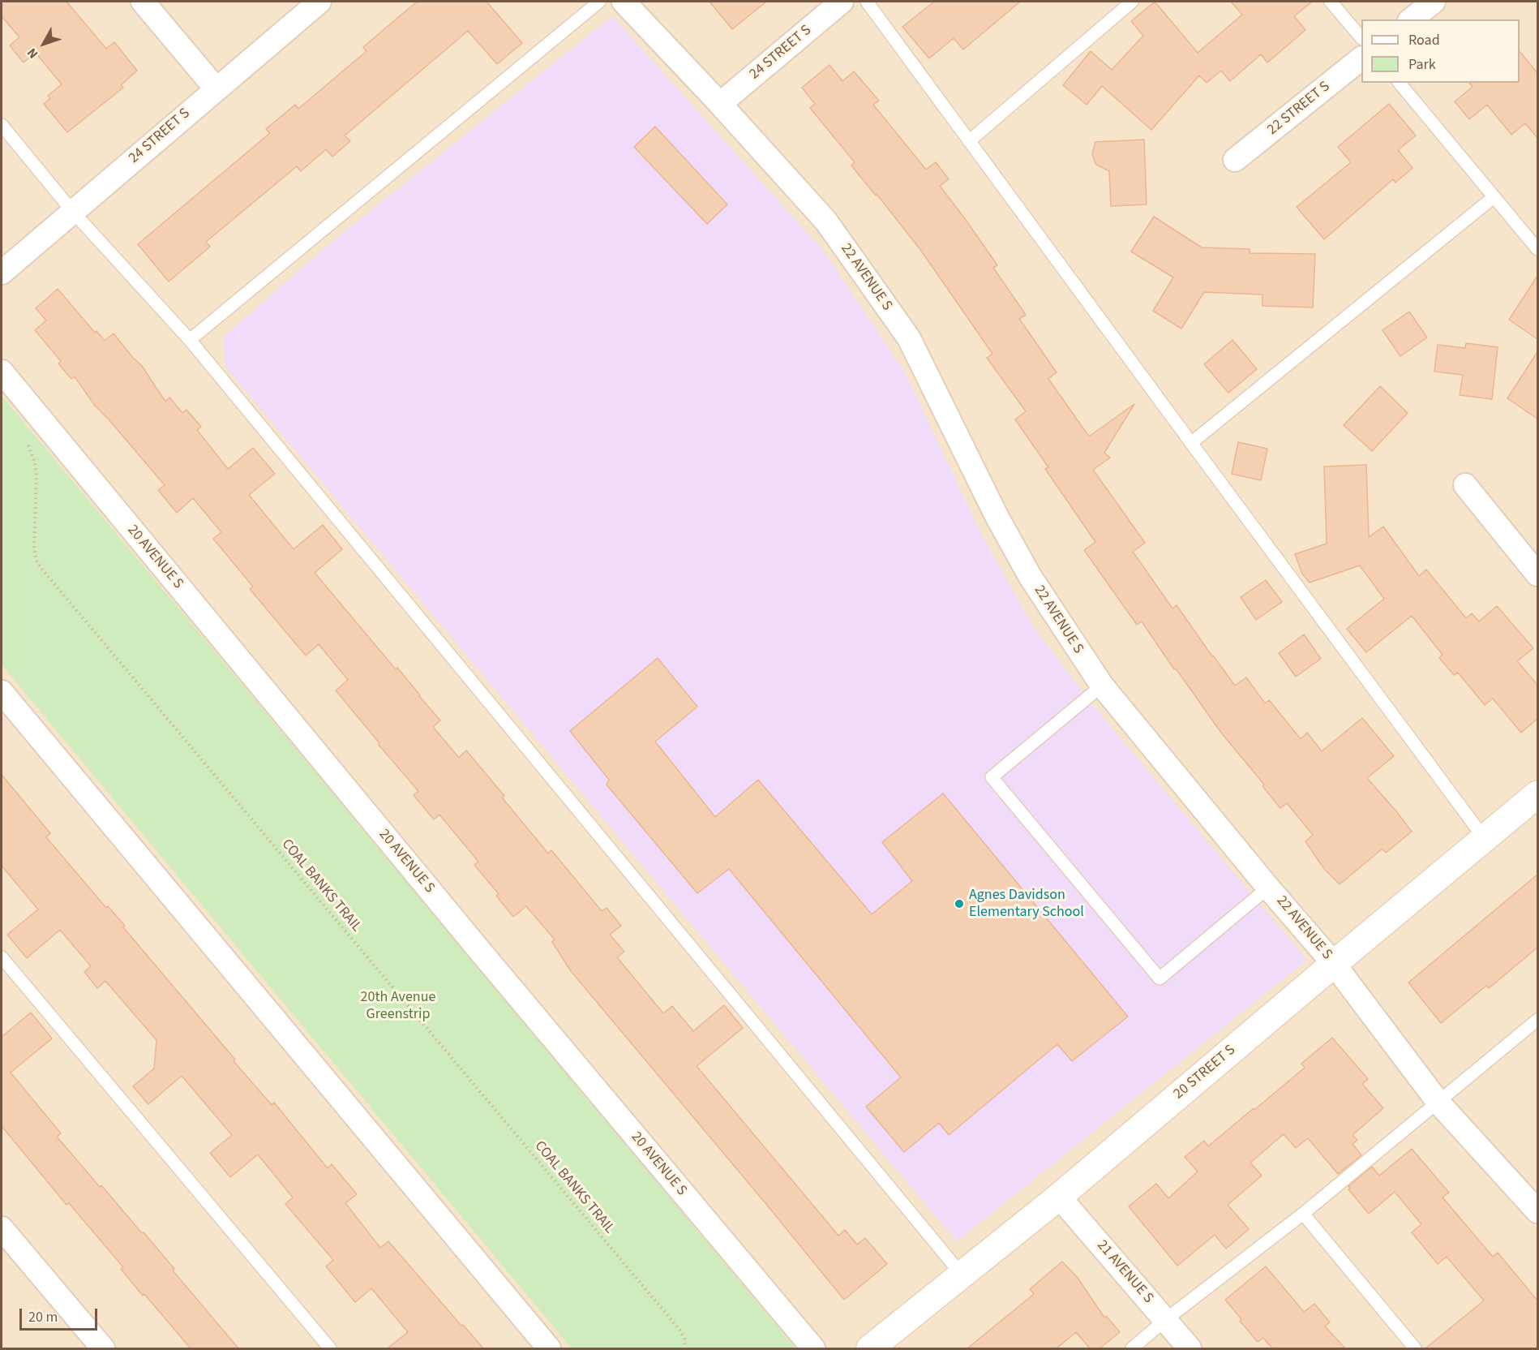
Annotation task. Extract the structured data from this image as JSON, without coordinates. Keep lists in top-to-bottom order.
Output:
{
  "streets": {
    "street": [
      "24 STREET S",
      "22 STREET S",
      "22 AVENUE S",
      "20 AVENUE S",
      "20 STREET S",
      "21 AVENUE S"
    ],
    "path": ["COAL BANKS TRAIL"]
  },
  "crossings": [
    ["24 STREET S", "22 AVENUE S"],
    ["22 AVENUE S", "20 STREET S"],
    ["20 STREET S", "21 AVENUE S"]
  ],
  "parks": ["20th Avenue Greenstrip"],
  "places": ["Agnes Davidson Elementary School"],
  "legend": ["Road", "Park"],
  "scale_bar": "20 m",
  "north": "bottom left"
}
